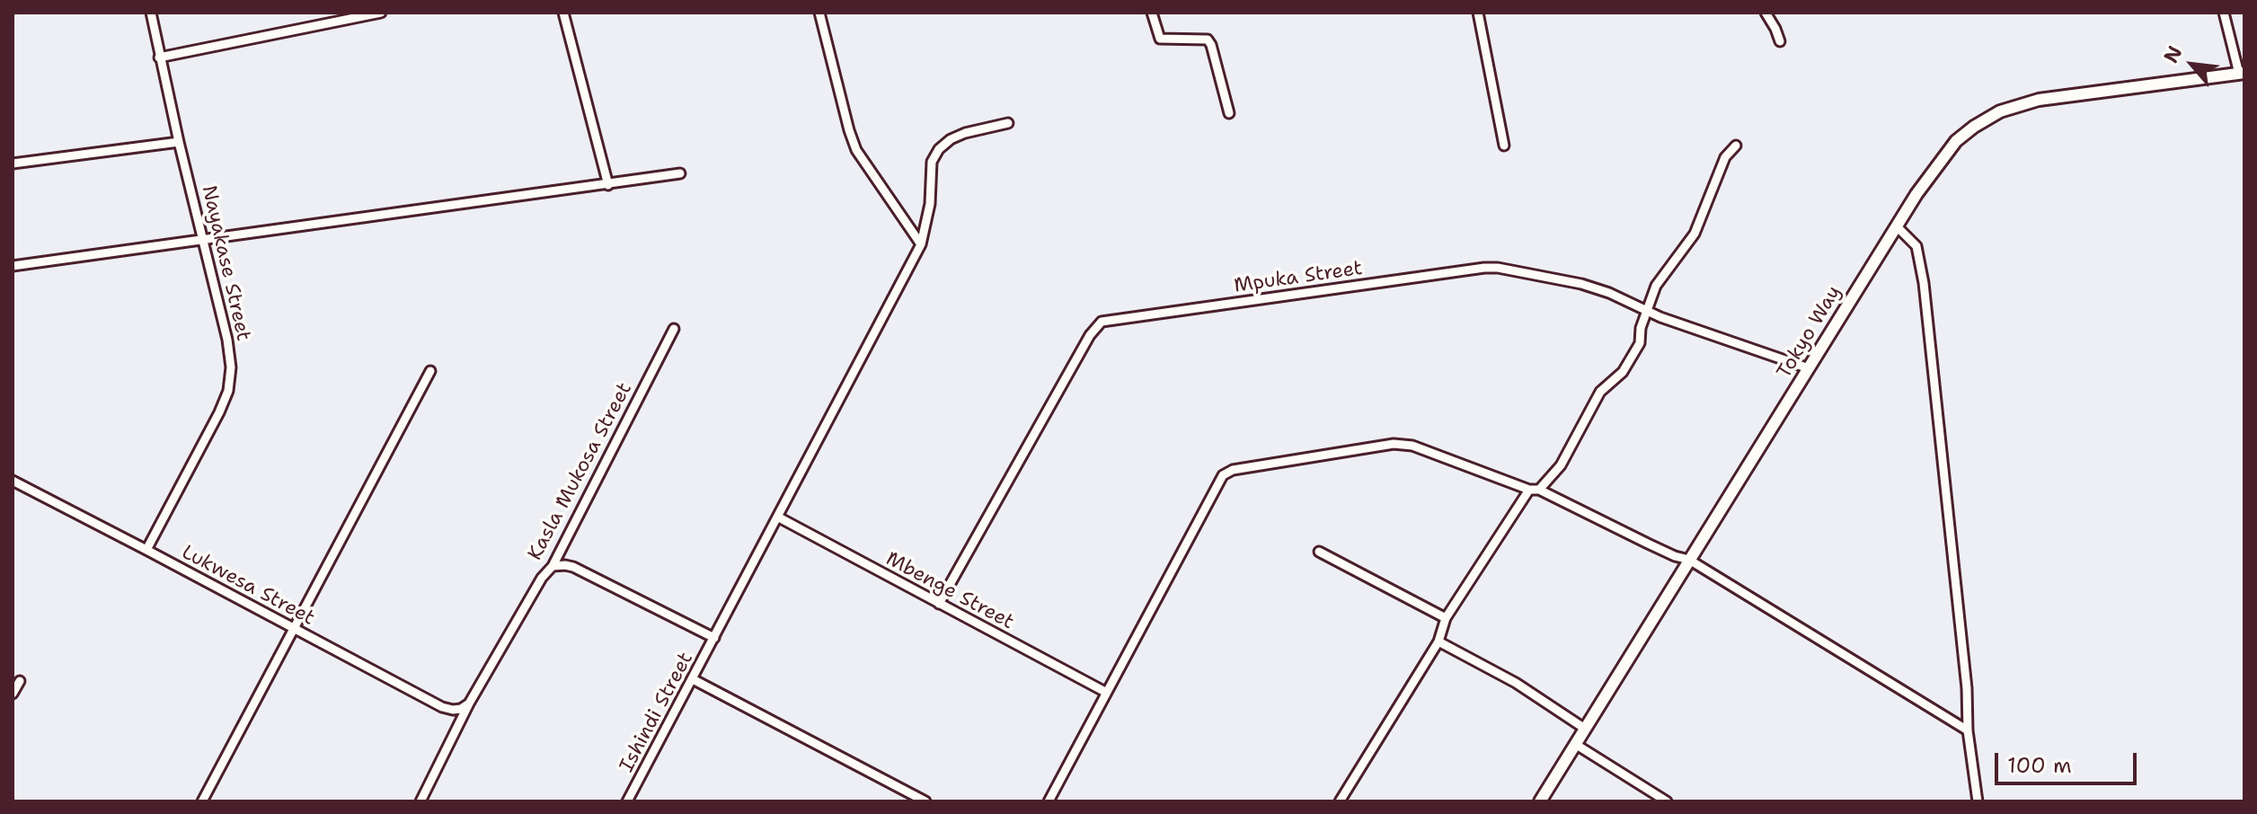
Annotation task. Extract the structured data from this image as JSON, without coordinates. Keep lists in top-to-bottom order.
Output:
{
  "streets": {
    "street": [
      "Nayakase Street",
      "Mpuka Street",
      "Tokyo Way",
      "Kasla Mukosa Street",
      "Lukwesa Street",
      "Mbenge Street",
      "Ishindi Street"
    ]
  },
  "crossings": [
    ["Nayakase Street", "Lukwesa Street"],
    ["Mpuka Street", "Tokyo Way"],
    ["Mpuka Street", "Mbenge Street"],
    ["Kasla Mukosa Street", "Lukwesa Street"],
    ["Mbenge Street", "Ishindi Street"]
  ],
  "scale_bar": "100 m",
  "north": "top left"
}
